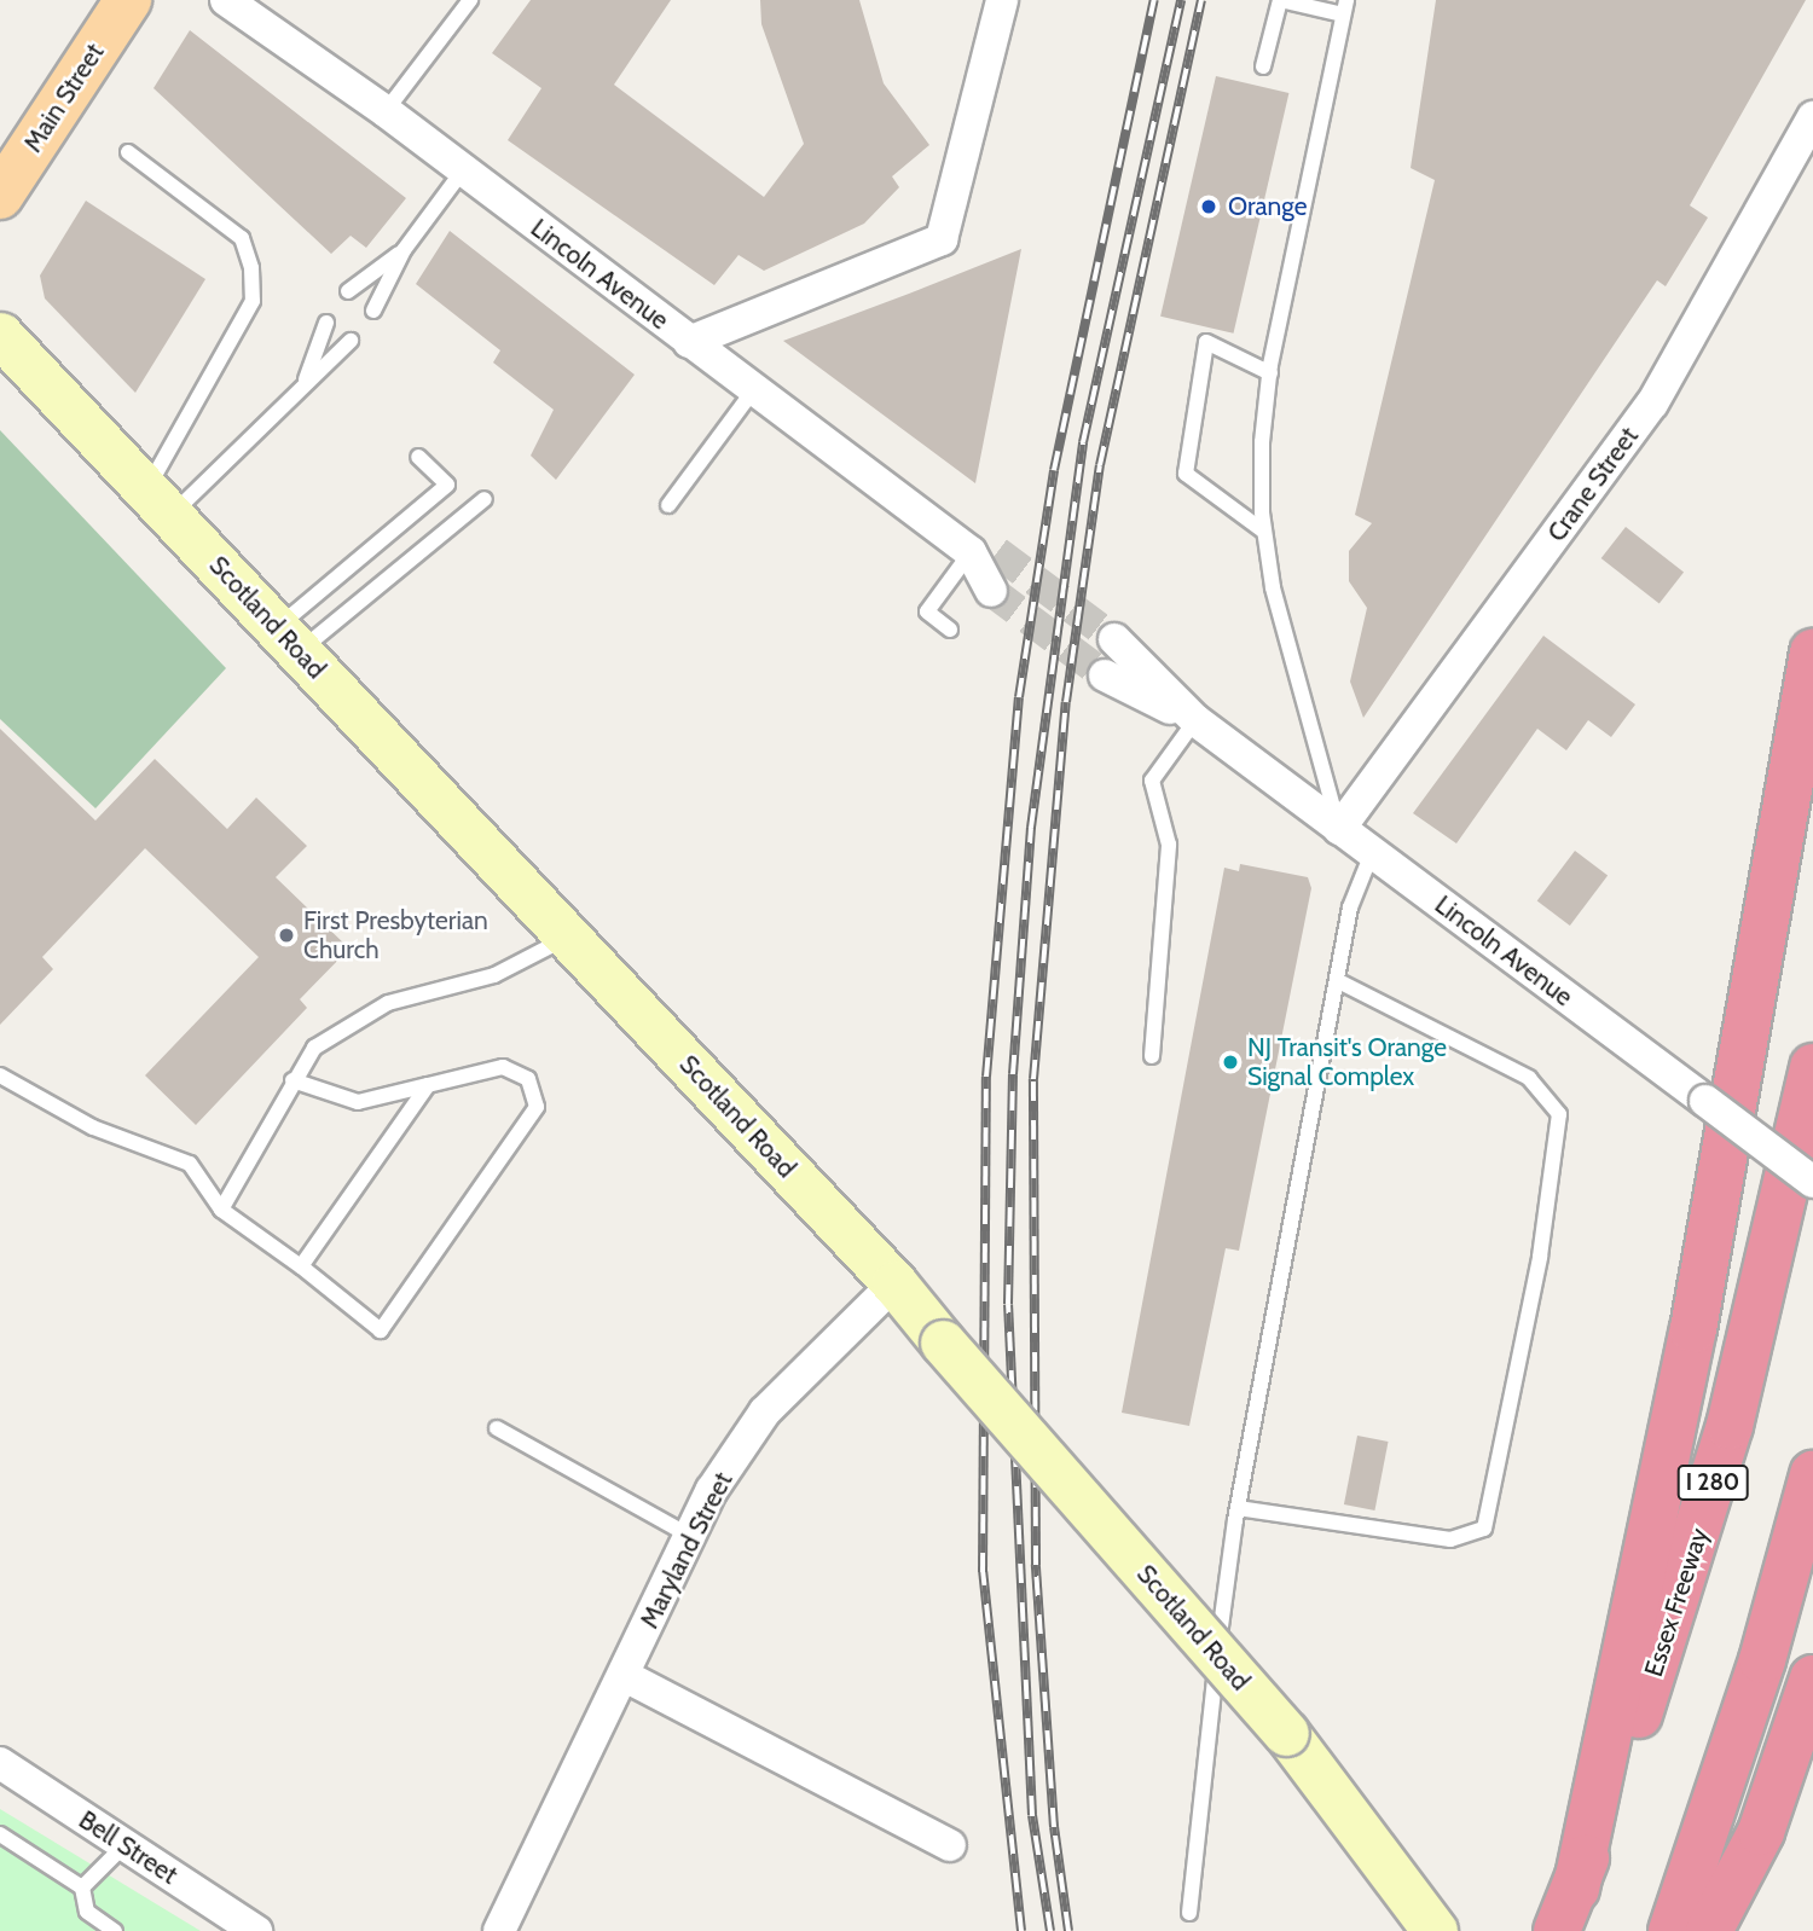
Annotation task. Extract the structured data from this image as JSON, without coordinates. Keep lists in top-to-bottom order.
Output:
{
  "streets": {
    "highway": ["I 280", "Essex Freeway"],
    "main road": ["Main Street", "Scotland Road"],
    "street": [
      "Lincoln Avenue",
      "Crane Street",
      "Maryland Street",
      "Bell Street"
    ]
  },
  "crossings": [
    ["Lincoln Avenue", "Crane Street"],
    ["Scotland Road", "Maryland Street"]
  ],
  "places": ["Orange", "First Presbyterian Church", "NJ Transit's Orange Signal Complex"]
}
